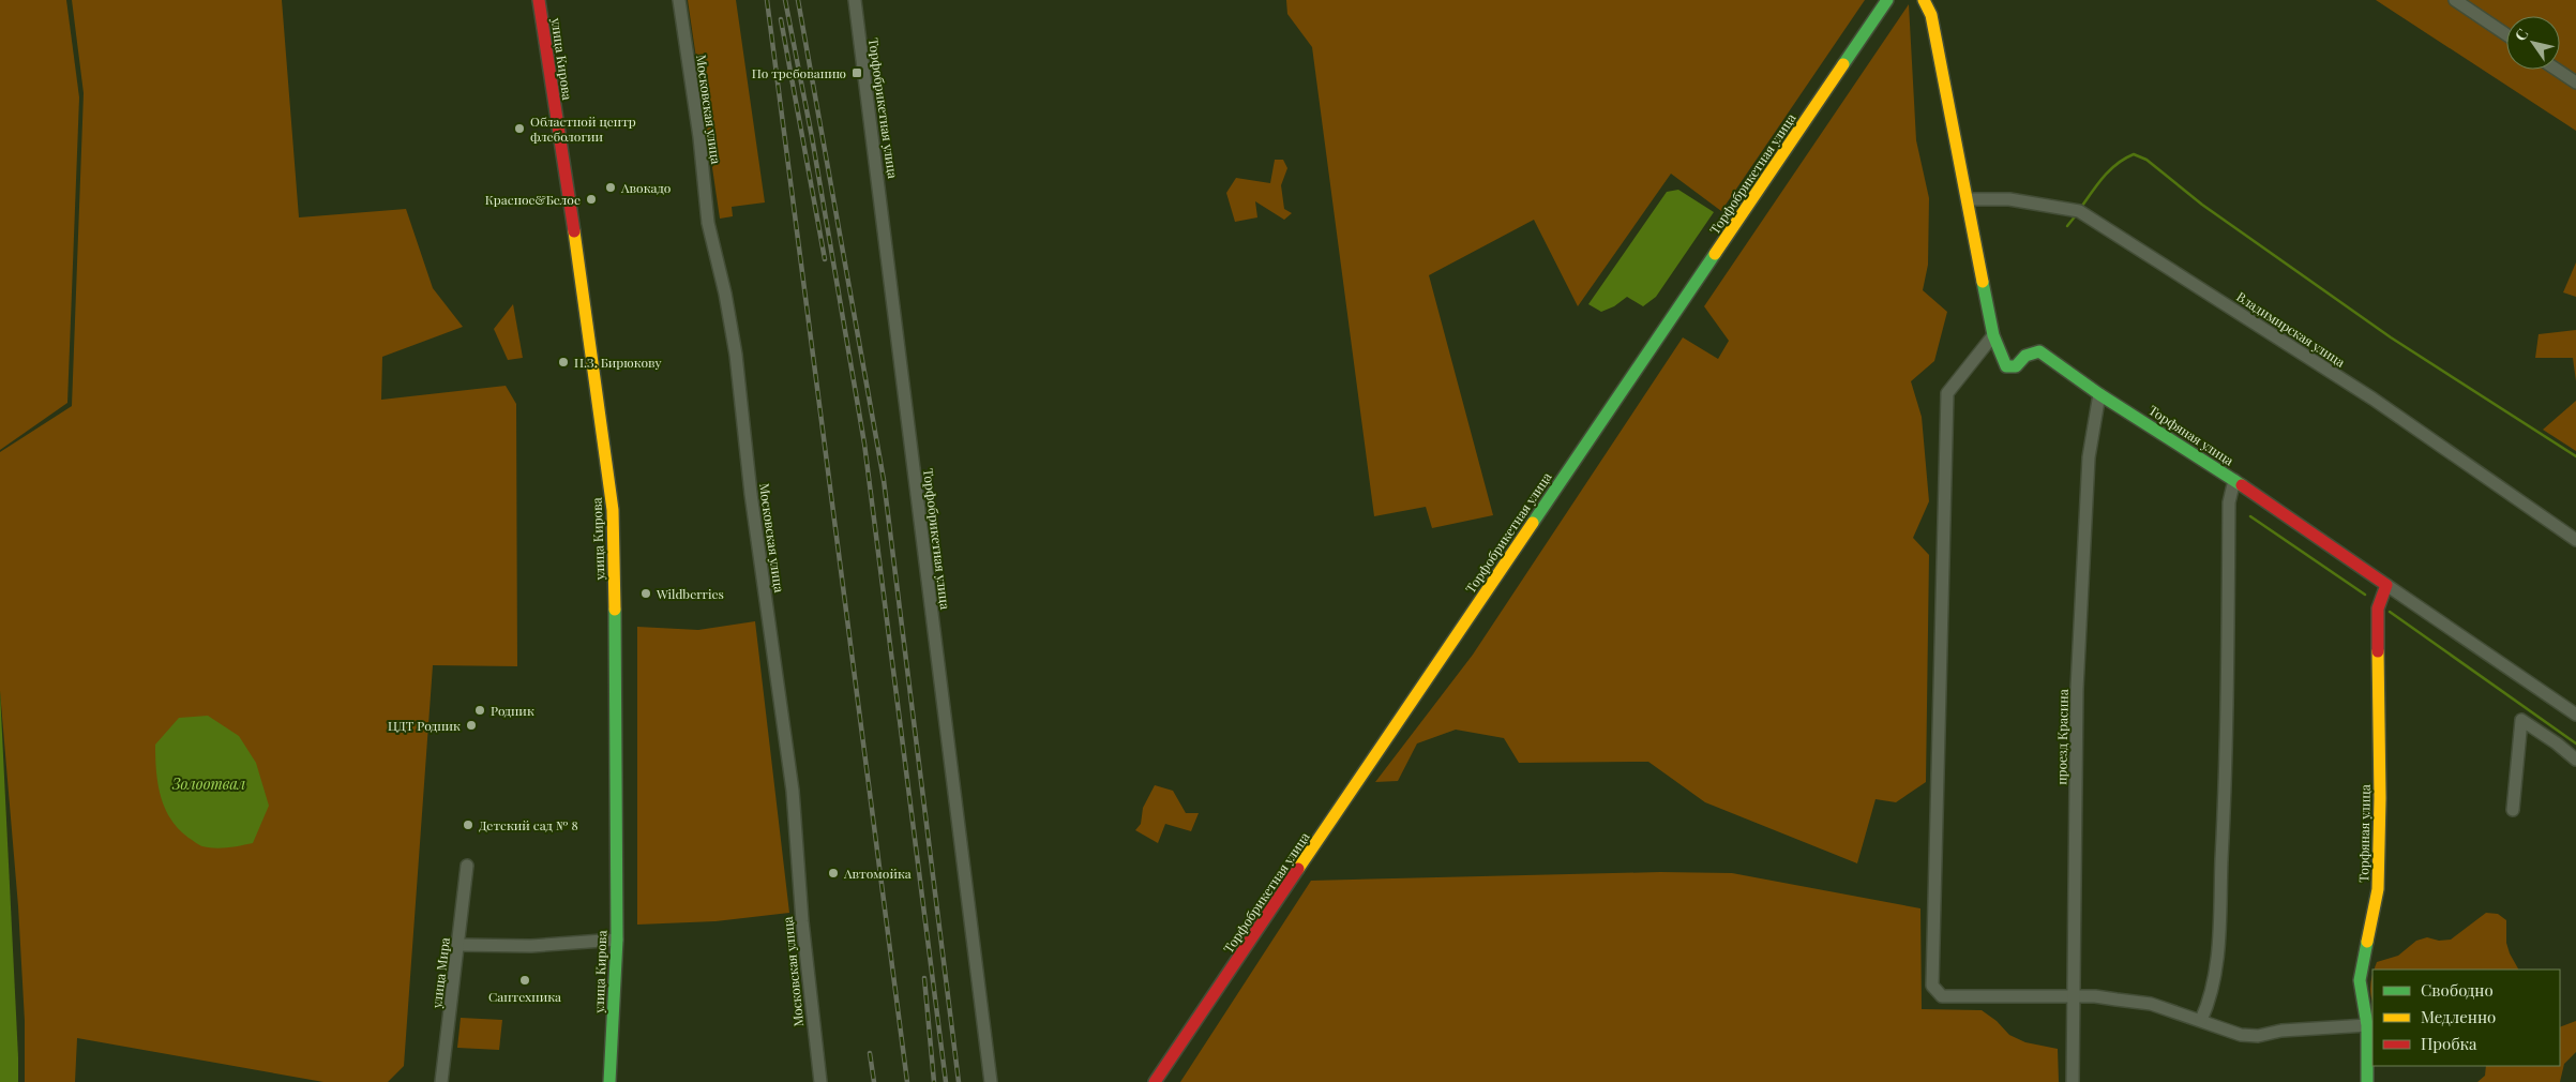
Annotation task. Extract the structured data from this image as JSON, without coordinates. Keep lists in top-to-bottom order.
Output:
{
  "streets": {
    "street": [
      "улица Кирова",
      "Торфобрикетная улица",
      "Московская улица",
      "Владимирская улица",
      "Торфяная улица",
      "проезд Красина",
      "улица Мира"
    ]
  },
  "crossings": [
    ["Торфяная улица", "проезд Красина"]
  ],
  "water": ["Золоотвал"],
  "places": {
    "transit": ["По требованию"],
    "other": [
      "Областной центр флебологии",
      "Авокадо",
      "Красное&Белое",
      "Н.З. Бирюкову",
      "Wildberries",
      "Родник",
      "ЦДТ Родник",
      "Детский сад № 8",
      "Автомойка",
      "Сантехника"
    ]
  },
  "legend": ["Свободно", "Медленно", "Пробка"],
  "north": "top left"
}
